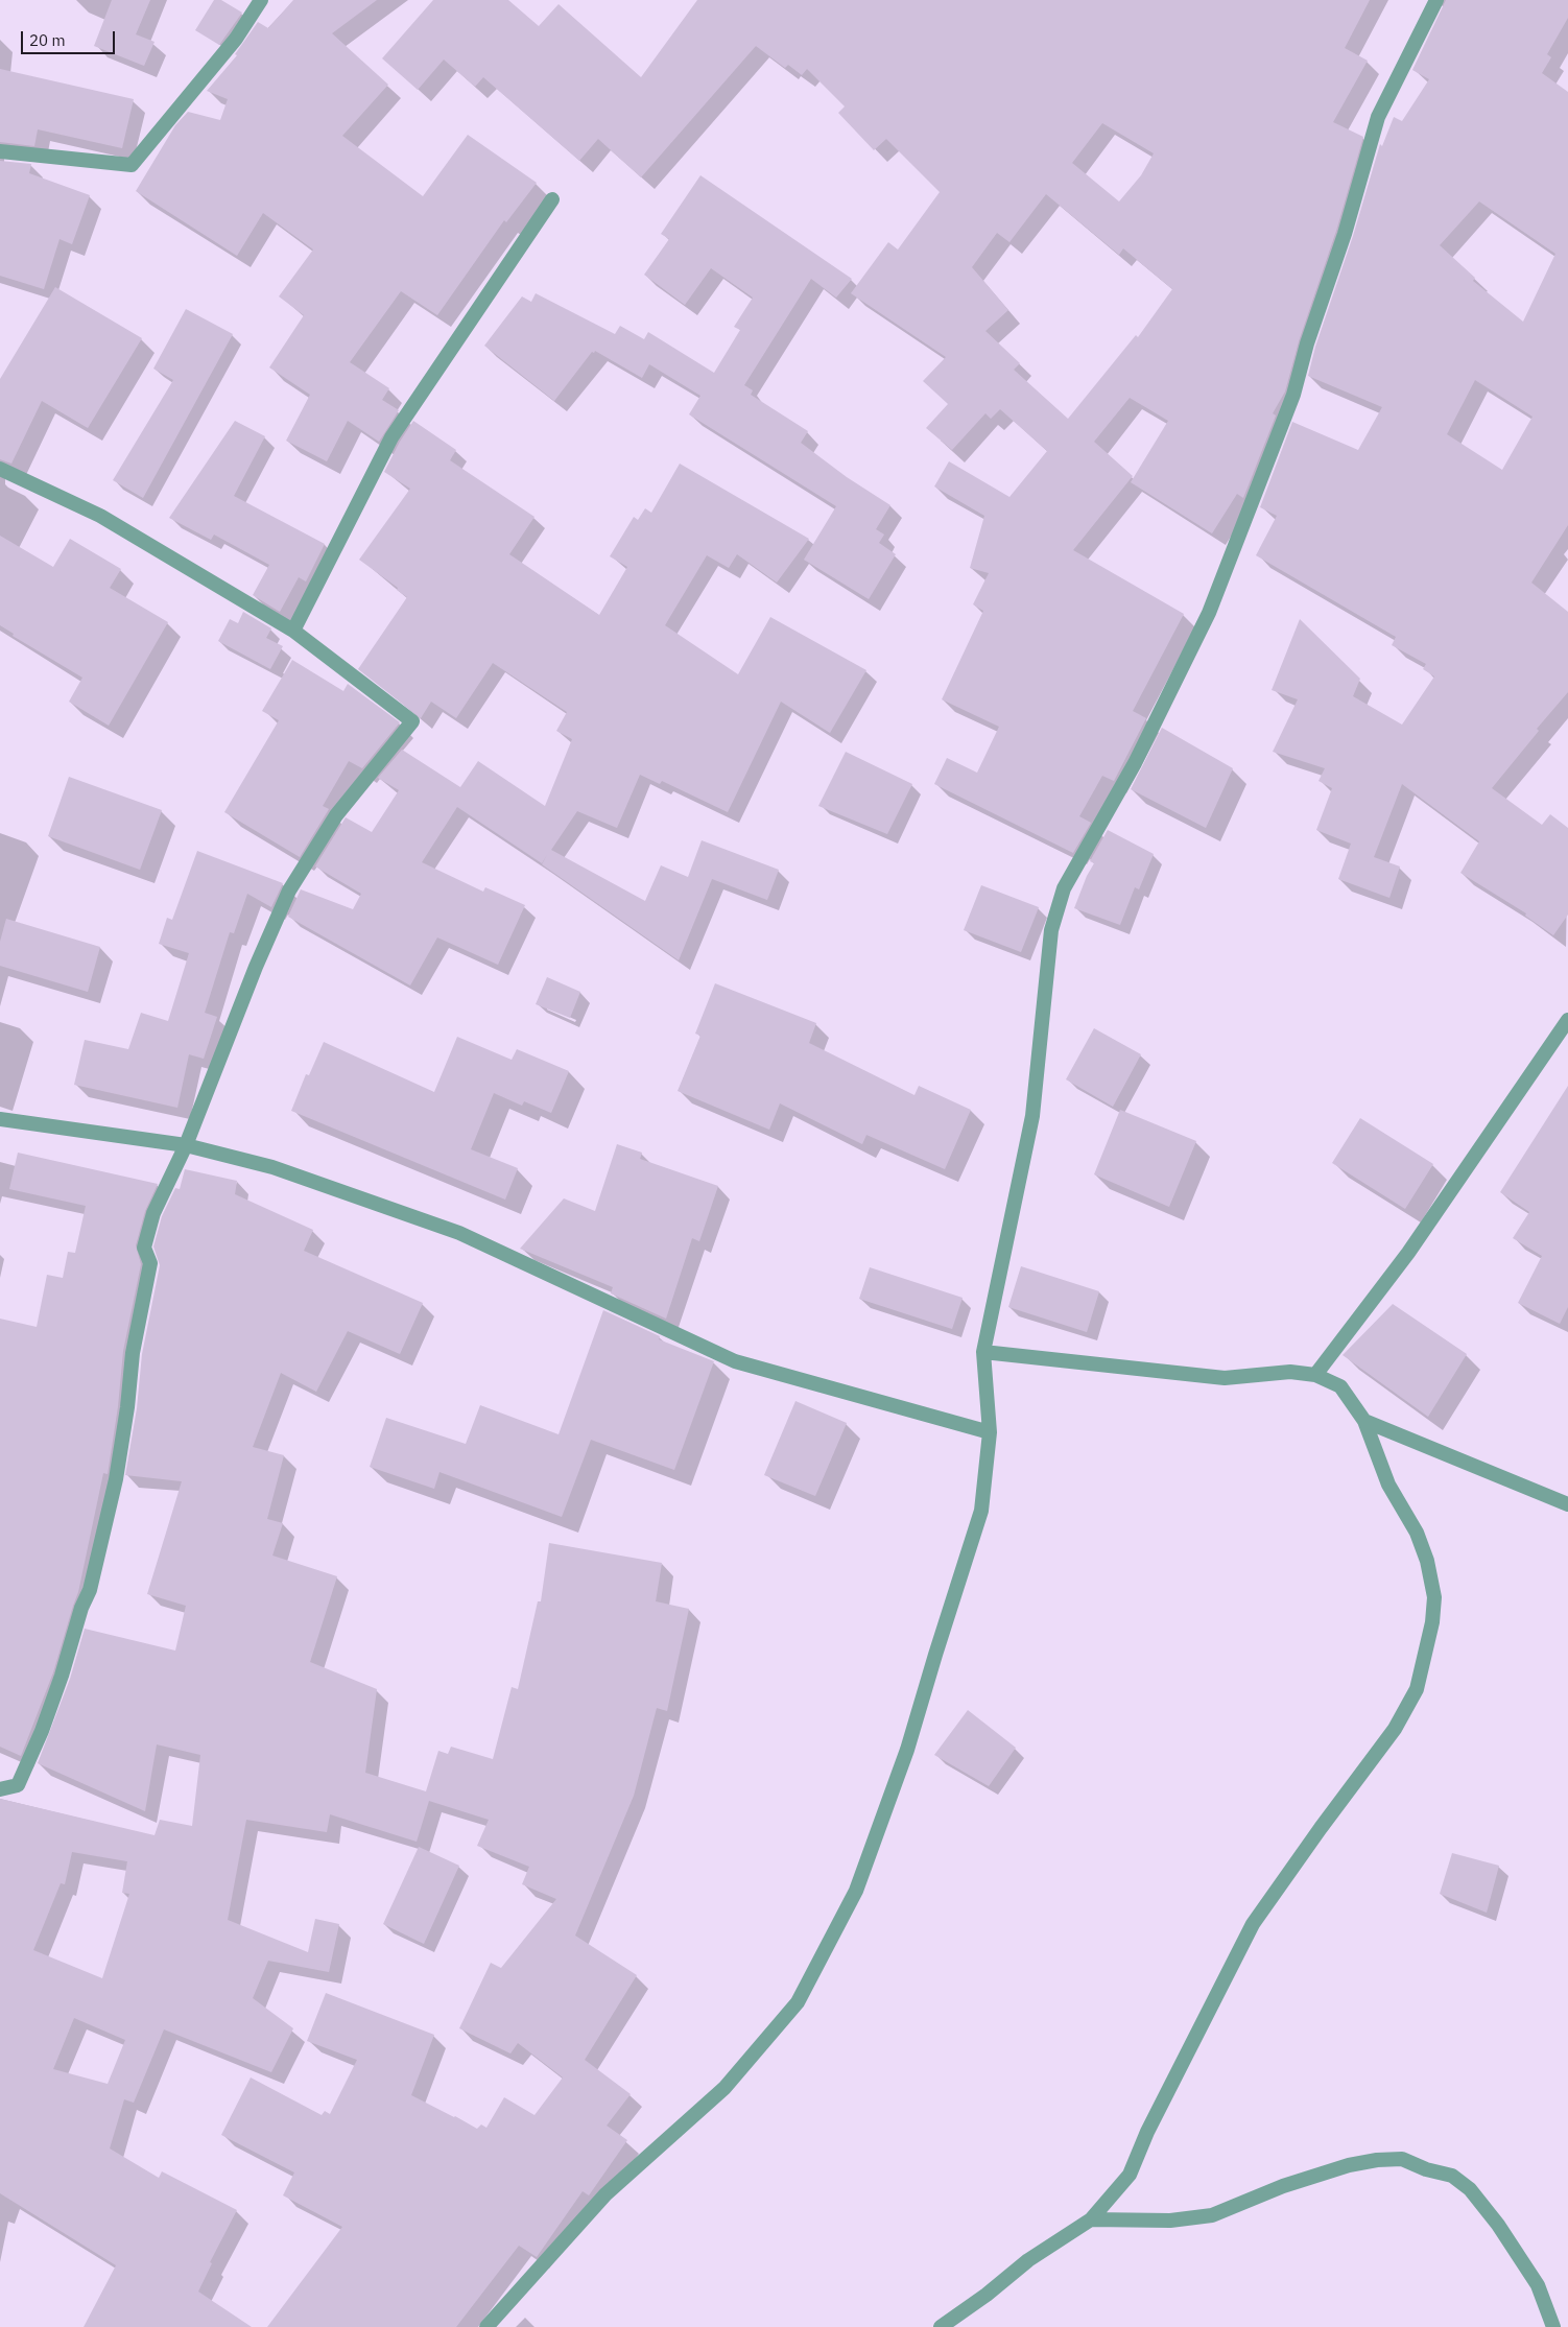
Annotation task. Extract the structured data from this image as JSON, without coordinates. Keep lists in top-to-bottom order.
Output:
{
  "scale_bar": "20 m"
}
